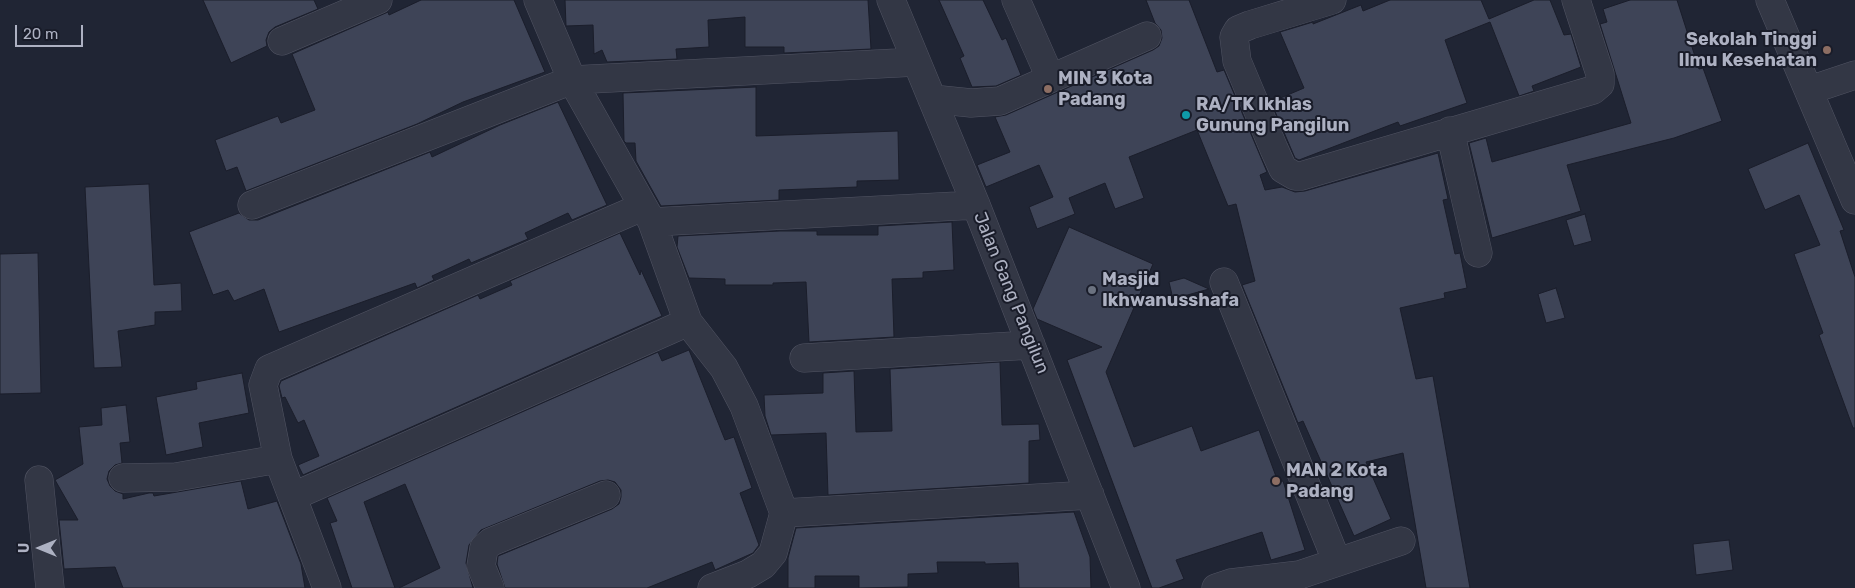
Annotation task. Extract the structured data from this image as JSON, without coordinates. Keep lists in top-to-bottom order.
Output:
{
  "streets": {
    "street": ["Jalan Gang Pangilun"]
  },
  "places": [
    "Sekolah Tinggi Ilmu Kesehatan",
    "MIN 3 Kota Padang",
    "RA/TK Ikhlas Gunung Pangilun",
    "Masjid Ikhwanusshafa",
    "MAN 2 Kota Padang"
  ],
  "scale_bar": "20 m",
  "north": "left"
}
